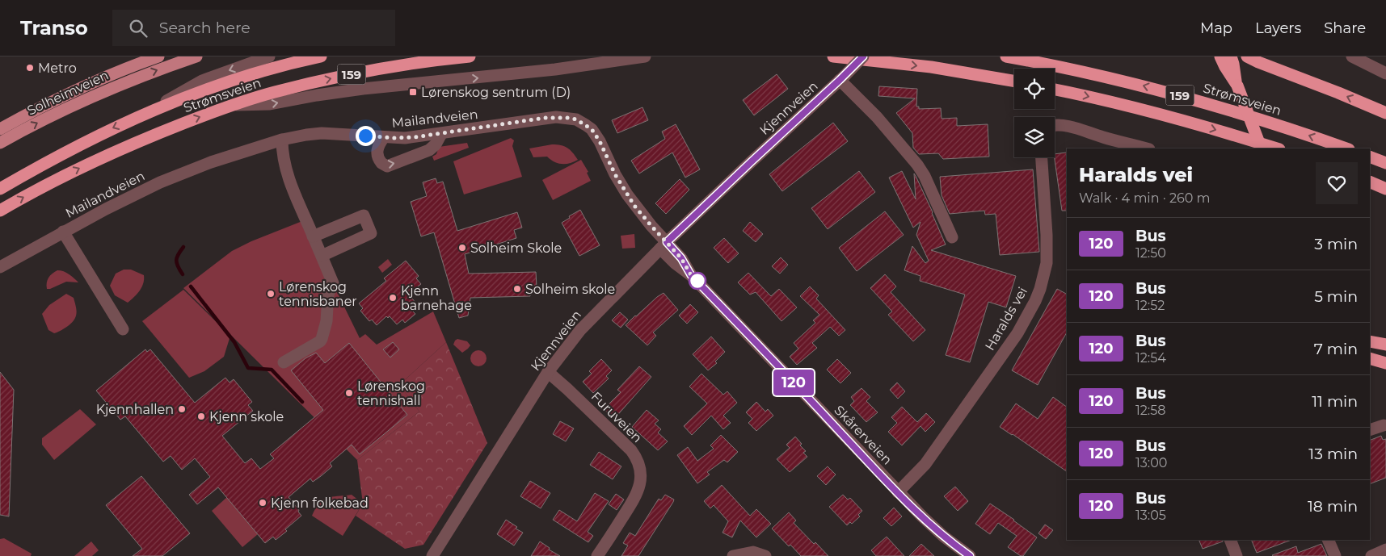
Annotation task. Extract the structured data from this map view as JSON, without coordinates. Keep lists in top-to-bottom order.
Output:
{
  "streets": {
    "highway": ["159", "Strømsveien"],
    "main road": ["Solheimveien"],
    "street": [
      "Kjennveien",
      "Mailandveien",
      "Haralds vei",
      "Furuveien",
      "Skårerveien"
    ]
  },
  "crossings": [
    ["Kjennveien", "Mailandveien"],
    ["Kjennveien", "Furuveien"],
    ["Kjennveien", "Skårerveien"],
    ["Mailandveien", "Skårerveien"],
    ["Haralds vei", "Skårerveien"]
  ],
  "places": {
    "other": [
      "Metro",
      "Solheim Skole",
      "Solheim skole",
      "Lørenskog tennisbaner",
      "Kjenn barnehage",
      "Lørenskog tennishall",
      "Kjennhallen",
      "Kjenn skole",
      "Kjenn folkebad"
    ],
    "transit": ["Lørenskog sentrum (D)"]
  },
  "lines": ["bus line 120"],
  "page": {
    "header": "Transo",
    "search": "Search here",
    "nav": ["Map", "Layers", "Share"],
    "on_map": "120",
    "heading": ["Haralds vei", "Walk · 4 min · 260 m"],
    "list": [
      {
        "mark": "120",
        "name": "Bus",
        "note": "12:50",
        "value": "3 min"
      },
      {
        "mark": "120",
        "name": "Bus",
        "note": "12:52",
        "value": "5 min"
      },
      {
        "mark": "120",
        "name": "Bus",
        "note": "12:54",
        "value": "7 min"
      },
      {
        "mark": "120",
        "name": "Bus",
        "note": "12:58",
        "value": "11 min"
      },
      {
        "mark": "120",
        "name": "Bus",
        "note": "13:00",
        "value": "13 min"
      },
      {
        "mark": "120",
        "name": "Bus",
        "note": "13:05",
        "value": "18 min"
      }
    ]
  }
}
